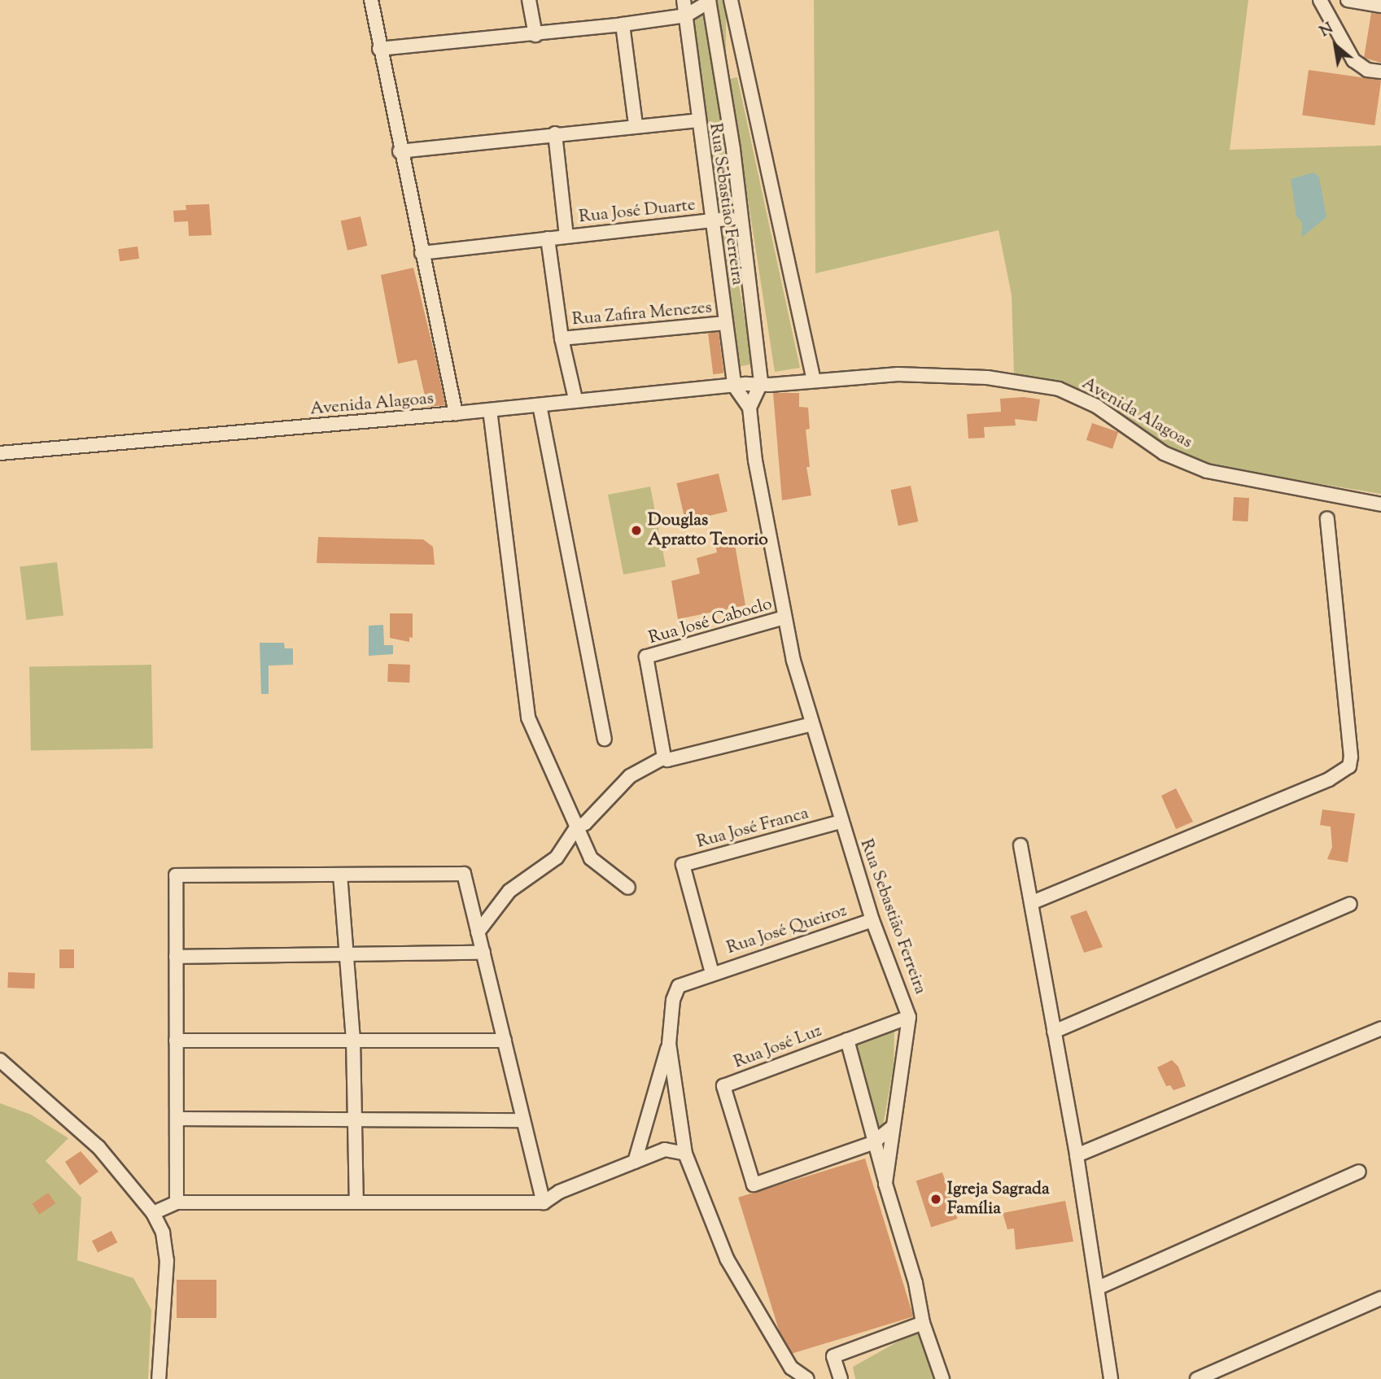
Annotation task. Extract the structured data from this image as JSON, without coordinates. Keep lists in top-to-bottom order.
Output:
{
  "streets": {
    "street": [
      "Rua Sebastião Ferreira",
      "Rua José Duarte",
      "Rua Zafira Menezes",
      "Avenida Alagoas",
      "Rua José Caboclo",
      "Rua José Franca",
      "Rua José Queiroz",
      "Rua José Luz"
    ]
  },
  "crossings": [
    ["Rua Sebastião Ferreira", "Rua José Duarte"],
    ["Rua Sebastião Ferreira", "Rua Zafira Menezes"],
    ["Rua Sebastião Ferreira", "Avenida Alagoas"],
    ["Rua Sebastião Ferreira", "Rua José Caboclo"],
    ["Rua Sebastião Ferreira", "Rua José Franca"],
    ["Rua Sebastião Ferreira", "Rua José Queiroz"],
    ["Rua Sebastião Ferreira", "Rua José Luz"],
    ["Rua José Franca", "Rua José Queiroz"]
  ],
  "places": ["Douglas Apratto Tenorio", "Igreja Sagrada Família"],
  "north": "top left"
}
